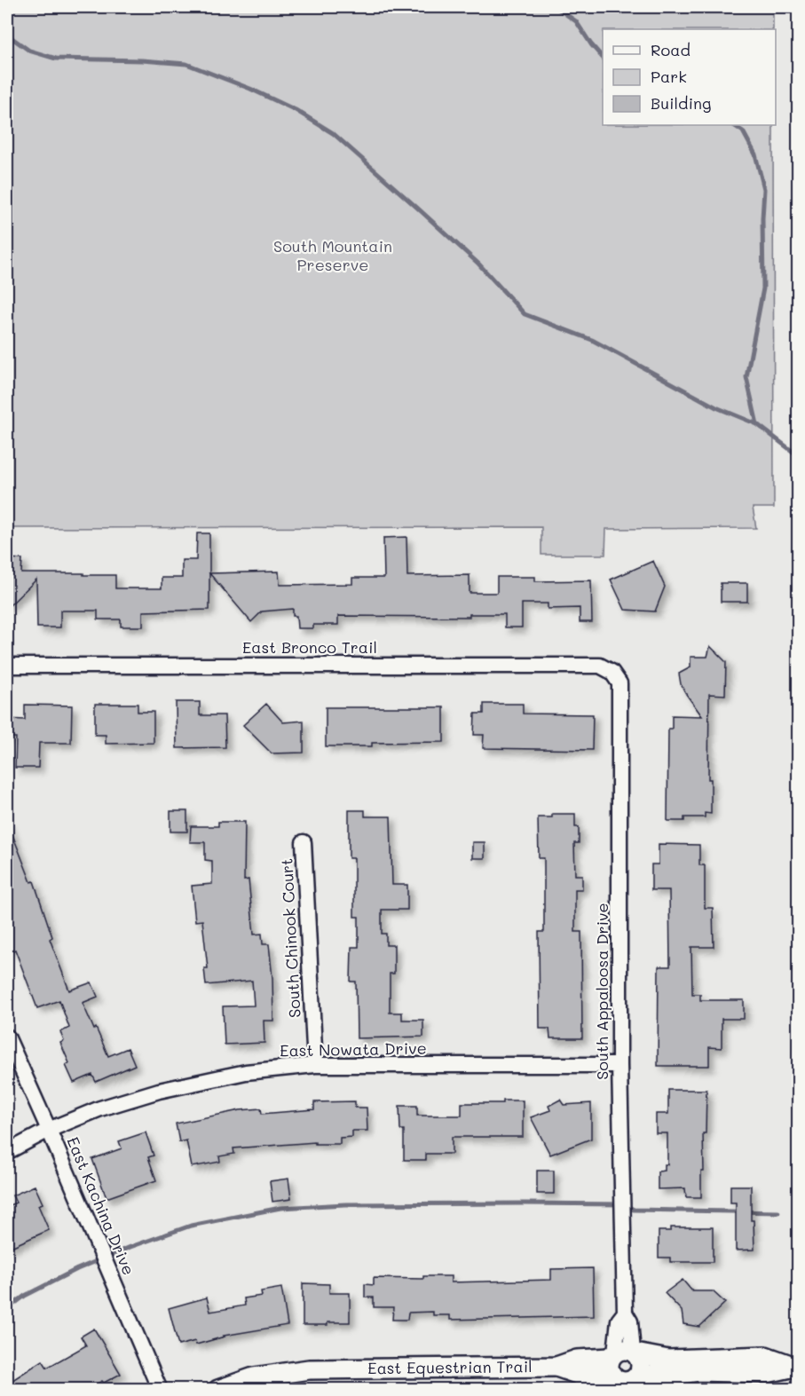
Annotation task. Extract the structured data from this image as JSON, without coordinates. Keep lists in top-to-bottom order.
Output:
{
  "streets": {
    "street": [
      "East Bronco Trail",
      "South Chinook Court",
      "South Appaloosa Drive",
      "East Nowata Drive",
      "East Kachina Drive",
      "East Equestrian Trail"
    ]
  },
  "crossings": [
    ["East Bronco Trail", "South Appaloosa Drive"],
    ["South Chinook Court", "East Nowata Drive"],
    ["South Appaloosa Drive", "East Nowata Drive"],
    ["South Appaloosa Drive", "East Equestrian Trail"],
    ["East Nowata Drive", "East Kachina Drive"]
  ],
  "parks": ["South Mountain Preserve"],
  "legend": ["Road", "Park", "Building"]
}
